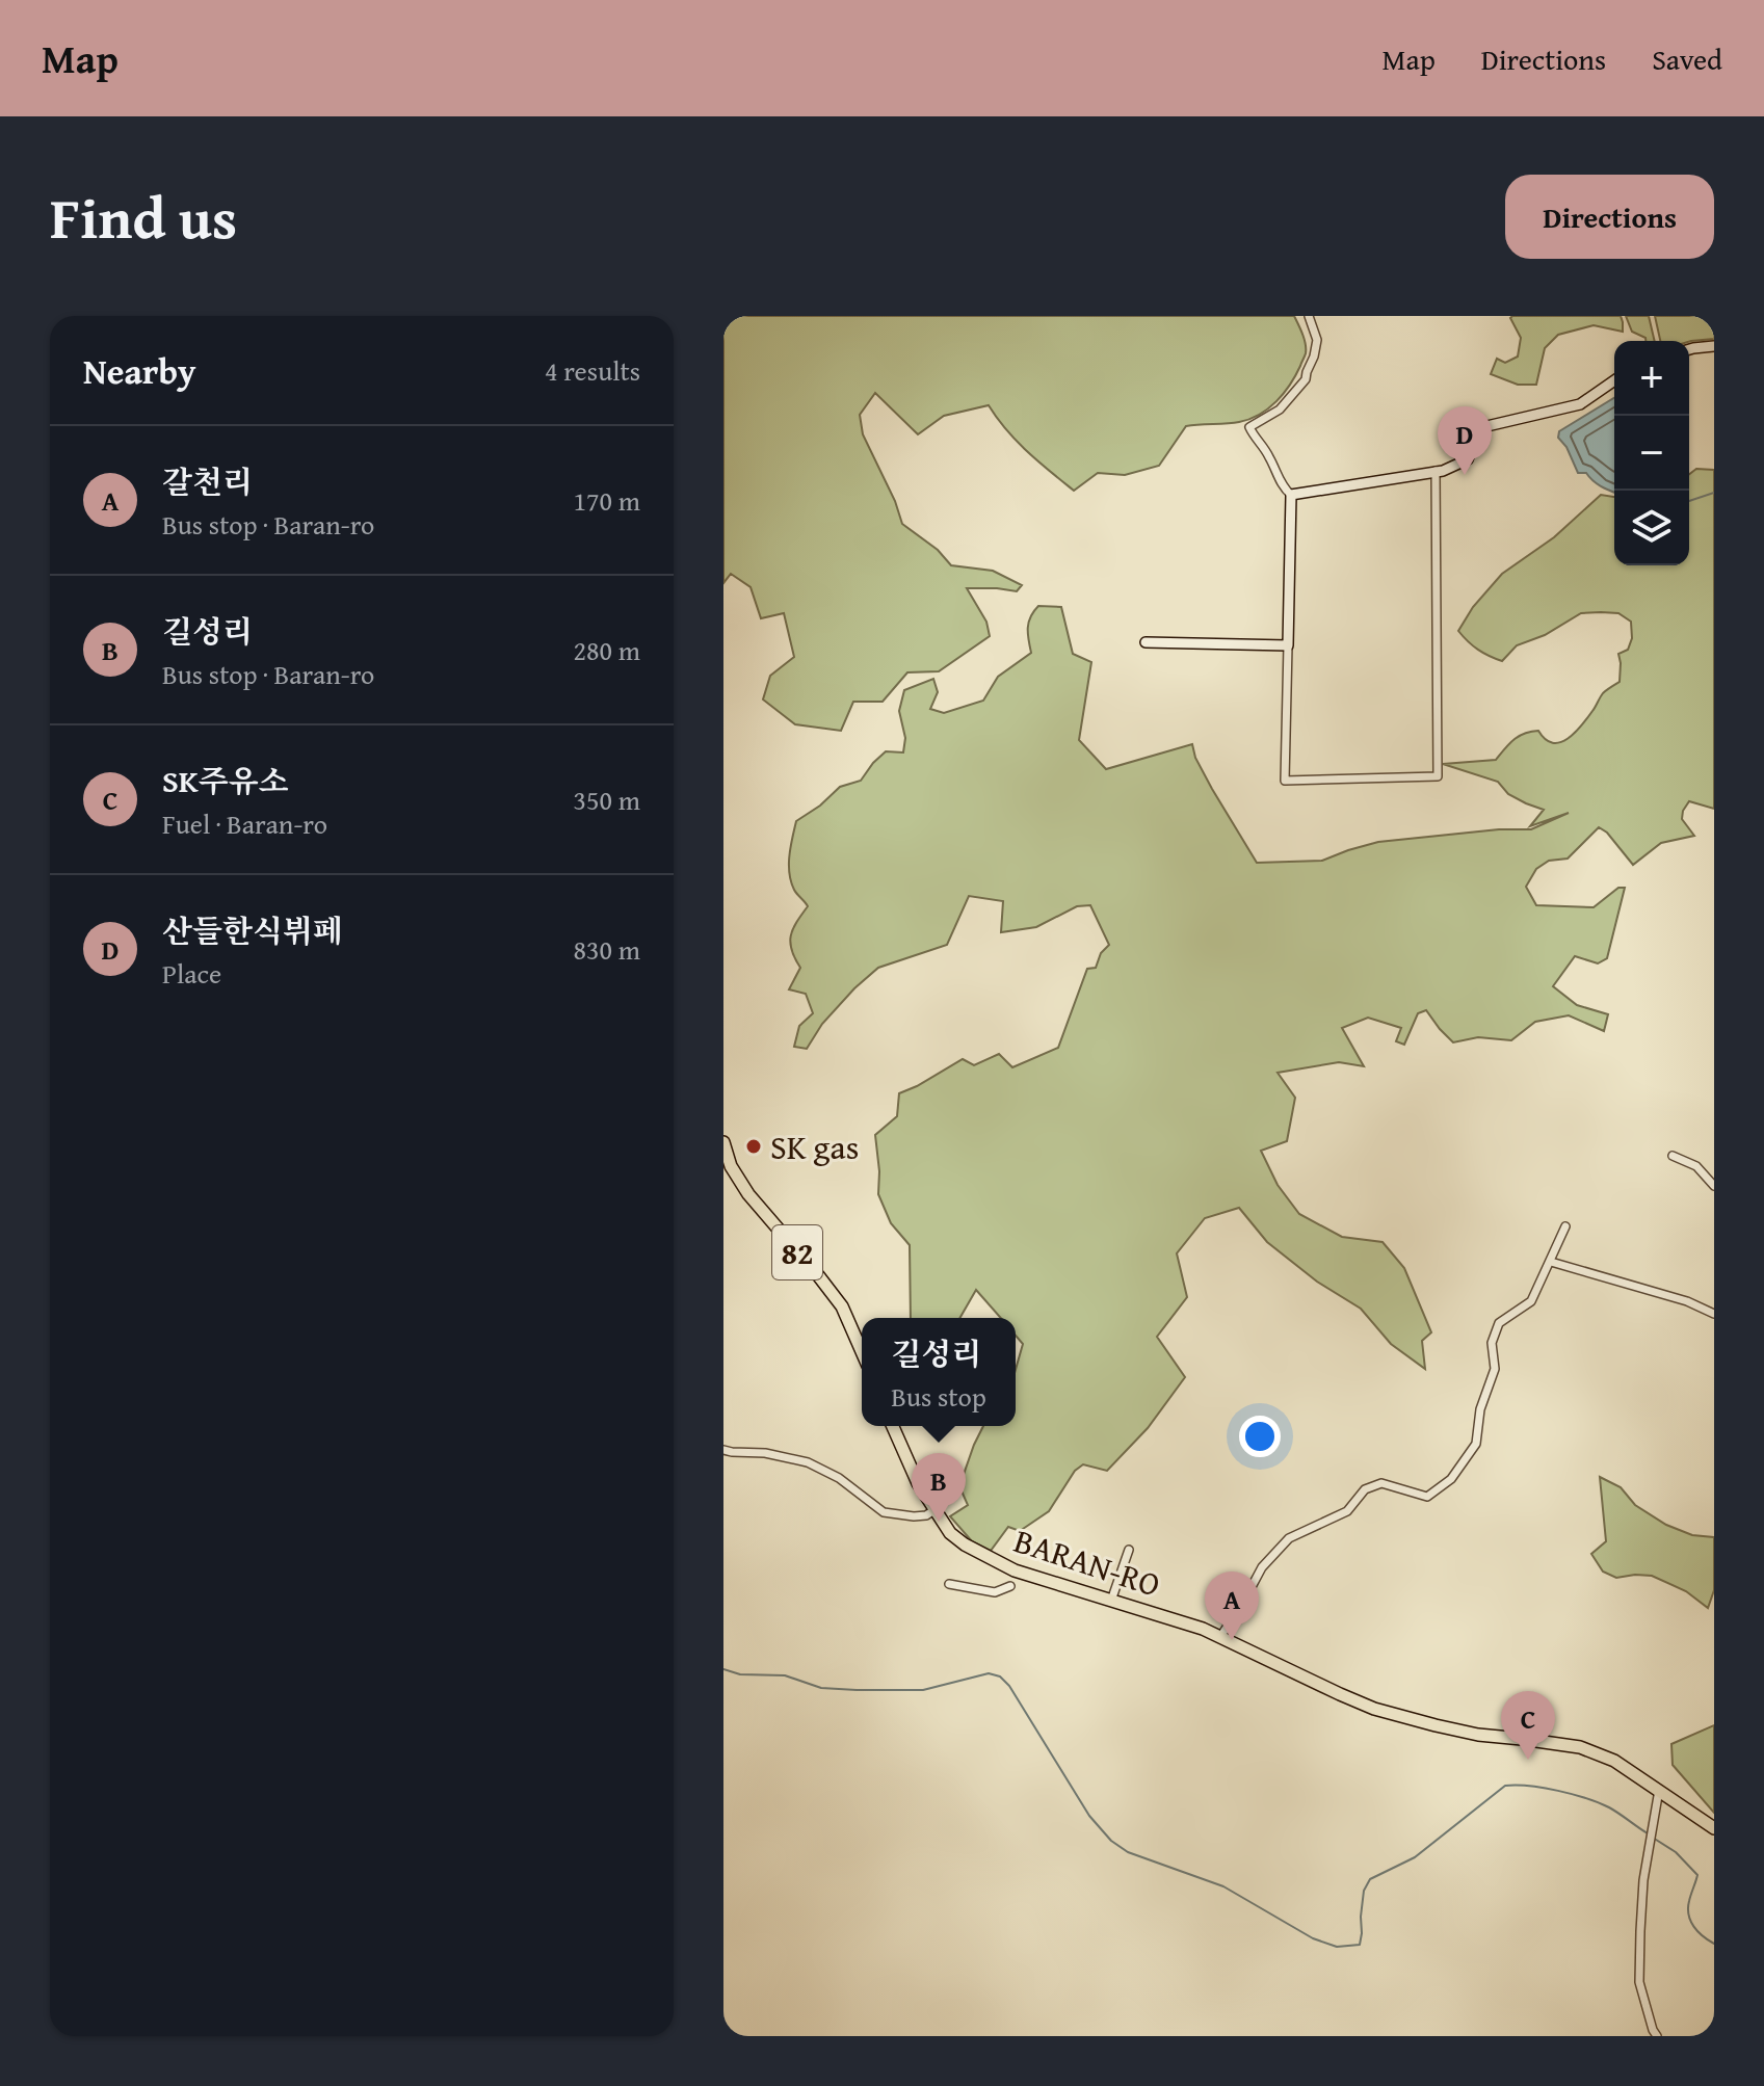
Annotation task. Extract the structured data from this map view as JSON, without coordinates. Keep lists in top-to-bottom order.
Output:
{
  "streets": {
    "main road": ["82", "BARAN-RO"]
  },
  "places": ["SK gas"],
  "page": {
    "header": "Map",
    "nav": ["Map", "Directions", "Saved"],
    "title": "Find us",
    "buttons": "Directions",
    "heading": ["Nearby", "4 results"],
    "map_buttons": ["+", "−"],
    "pins": [
      "D",
      "B",
      "A",
      "C"
    ],
    "list": [
      {
        "mark": "A",
        "name": "갈천리",
        "note": "Bus stop · Baran-ro",
        "value": "170 m"
      },
      {
        "mark": "B",
        "name": "길성리",
        "note": "Bus stop · Baran-ro",
        "value": "280 m"
      },
      {
        "mark": "C",
        "name": "SK주유소",
        "note": "Fuel · Baran-ro",
        "value": "350 m"
      },
      {
        "mark": "D",
        "name": "산들한식뷔페",
        "note": "Place",
        "value": "830 m"
      }
    ],
    "popup": ["길성리", "Bus stop"]
  }
}
